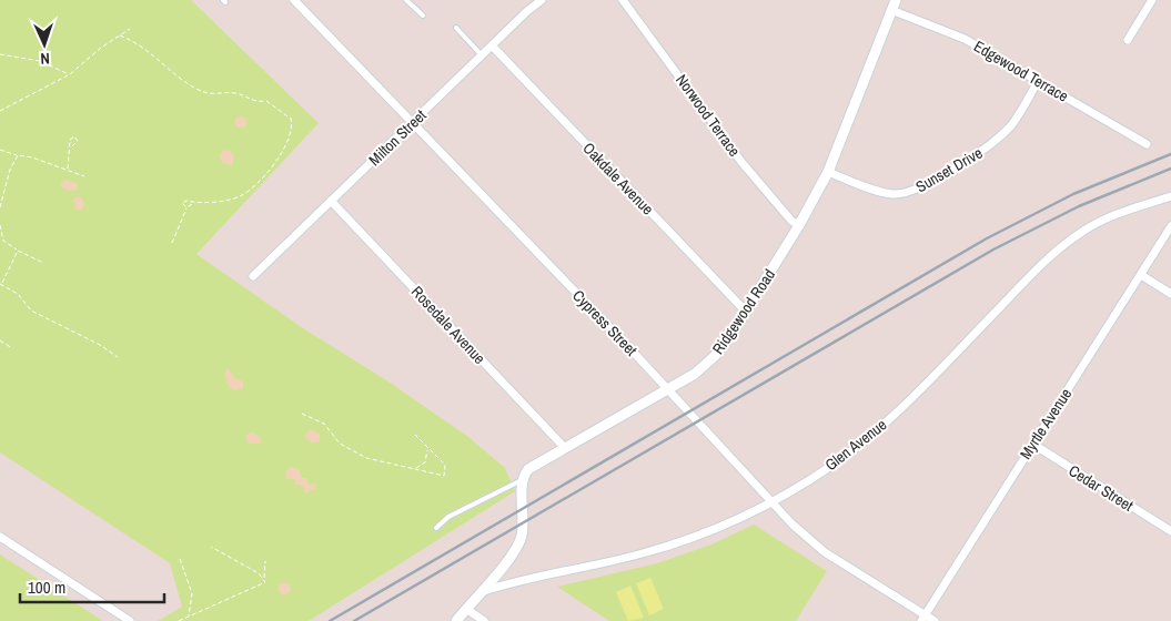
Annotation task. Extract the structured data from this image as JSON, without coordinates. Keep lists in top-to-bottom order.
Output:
{
  "streets": {
    "street": [
      "Edgewood Terrace",
      "Norwood Terrace",
      "Milton Street",
      "Sunset Drive",
      "Oakdale Avenue",
      "Ridgewood Road",
      "Cypress Street",
      "Rosedale Avenue",
      "Myrtle Avenue",
      "Glen Avenue",
      "Cedar Street"
    ]
  },
  "crossings": [
    ["Edgewood Terrace", "Sunset Drive"],
    ["Edgewood Terrace", "Ridgewood Road"],
    ["Norwood Terrace", "Ridgewood Road"],
    ["Milton Street", "Oakdale Avenue"],
    ["Milton Street", "Cypress Street"],
    ["Milton Street", "Rosedale Avenue"],
    ["Sunset Drive", "Ridgewood Road"],
    ["Oakdale Avenue", "Ridgewood Road"],
    ["Ridgewood Road", "Cypress Street"],
    ["Ridgewood Road", "Rosedale Avenue"],
    ["Cypress Street", "Myrtle Avenue"],
    ["Cypress Street", "Glen Avenue"],
    ["Myrtle Avenue", "Cedar Street"]
  ],
  "scale_bar": "100 m",
  "north": "bottom"
}
